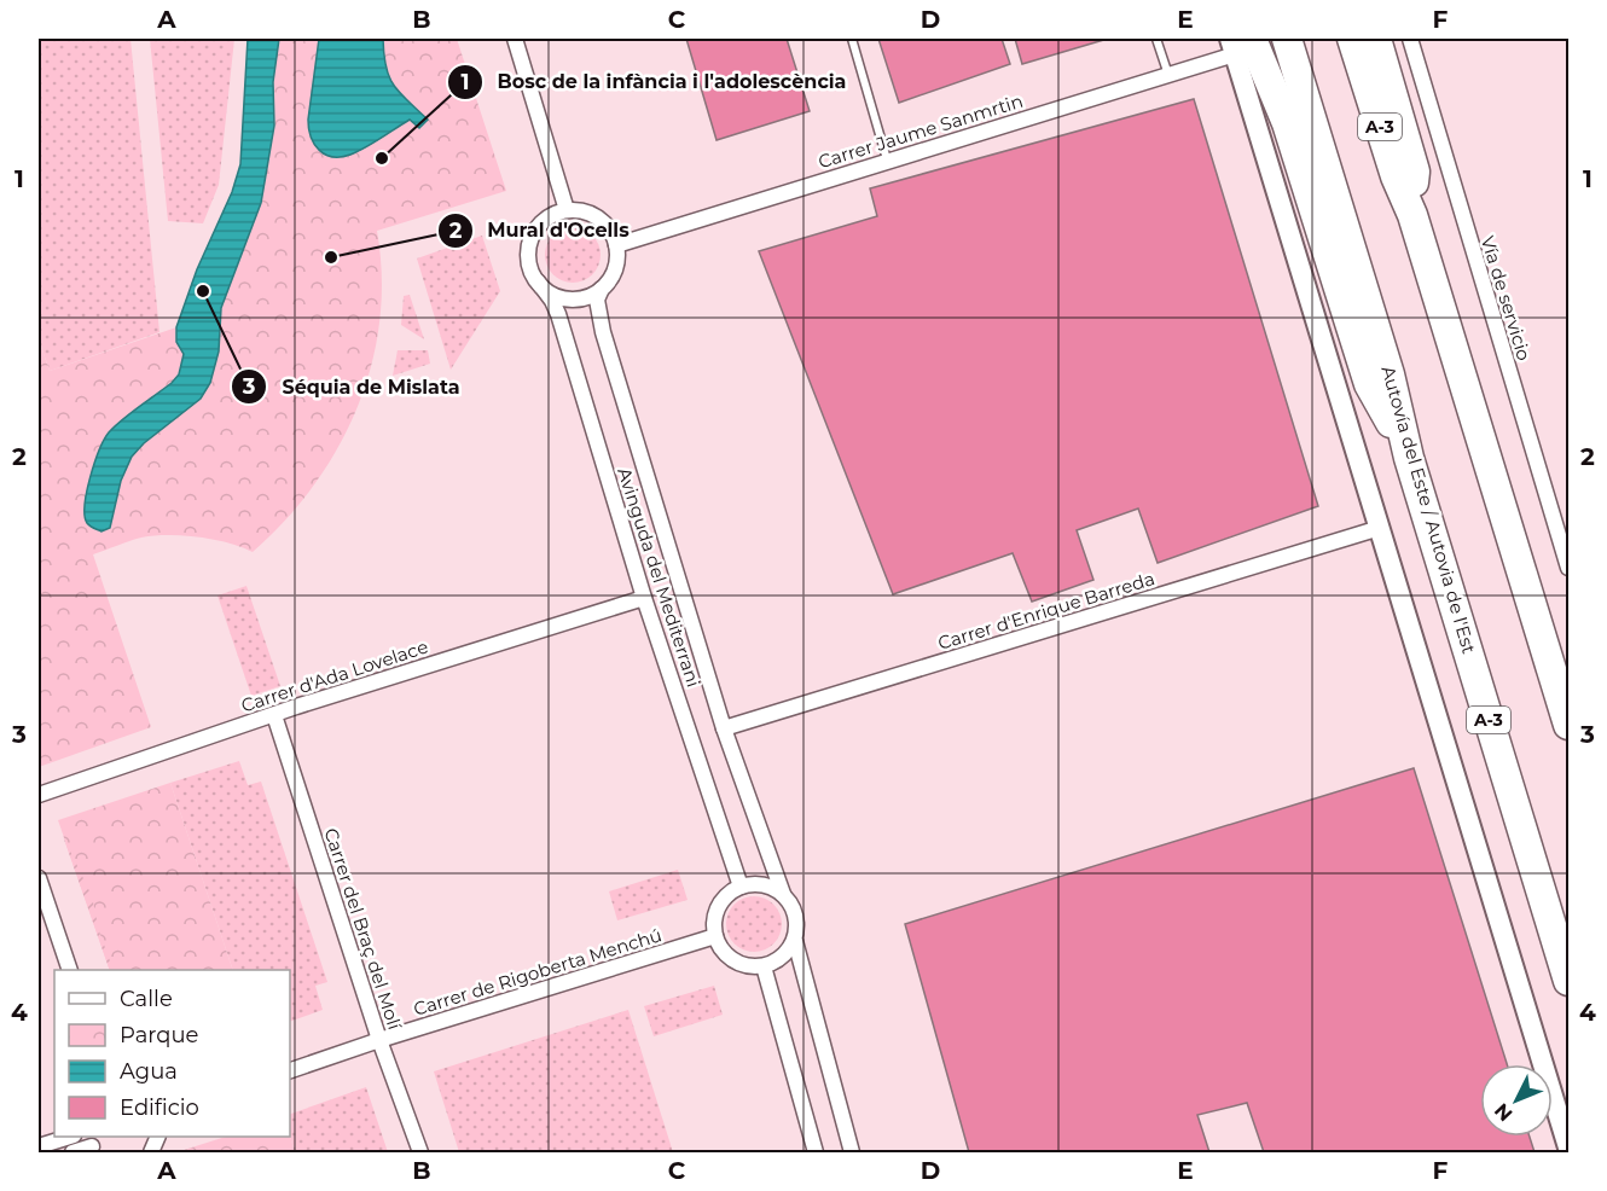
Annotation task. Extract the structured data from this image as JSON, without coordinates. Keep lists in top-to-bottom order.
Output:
{
  "streets": {
    "highway": ["A-3", "Autovía del Este / Autovia de l'Est"],
    "street": [
      "Carrer Jaume Sanmrtin",
      "Vía de servicio",
      "Avinguda del Mediterrani",
      "Carrer d'Enrique Barreda",
      "Carrer d'Ada Lovelace",
      "Carrer del Braç del Molí",
      "Carrer de Rigoberta Menchú"
    ]
  },
  "crossings": [
    ["Carrer Jaume Sanmrtin", "Avinguda del Mediterrani"],
    ["Avinguda del Mediterrani", "Carrer d'Enrique Barreda"],
    ["Avinguda del Mediterrani", "Carrer d'Ada Lovelace"],
    ["Avinguda del Mediterrani", "Carrer de Rigoberta Menchú"],
    ["Carrer d'Ada Lovelace", "Carrer del Braç del Molí"],
    ["Carrer del Braç del Molí", "Carrer de Rigoberta Menchú"]
  ],
  "places": ["Bosc de la infància i l'adolescència", "Mural d'Ocells", "Séquia de Mislata"],
  "legend": [
    "Calle",
    "Parque",
    "Agua",
    "Edificio"
  ],
  "north": "bottom left",
  "grid": {
    "columns": [
      "A",
      "B",
      "C",
      "D",
      "E",
      "F"
    ],
    "rows": [
      "1",
      "2",
      "3",
      "4"
    ]
  }
}
